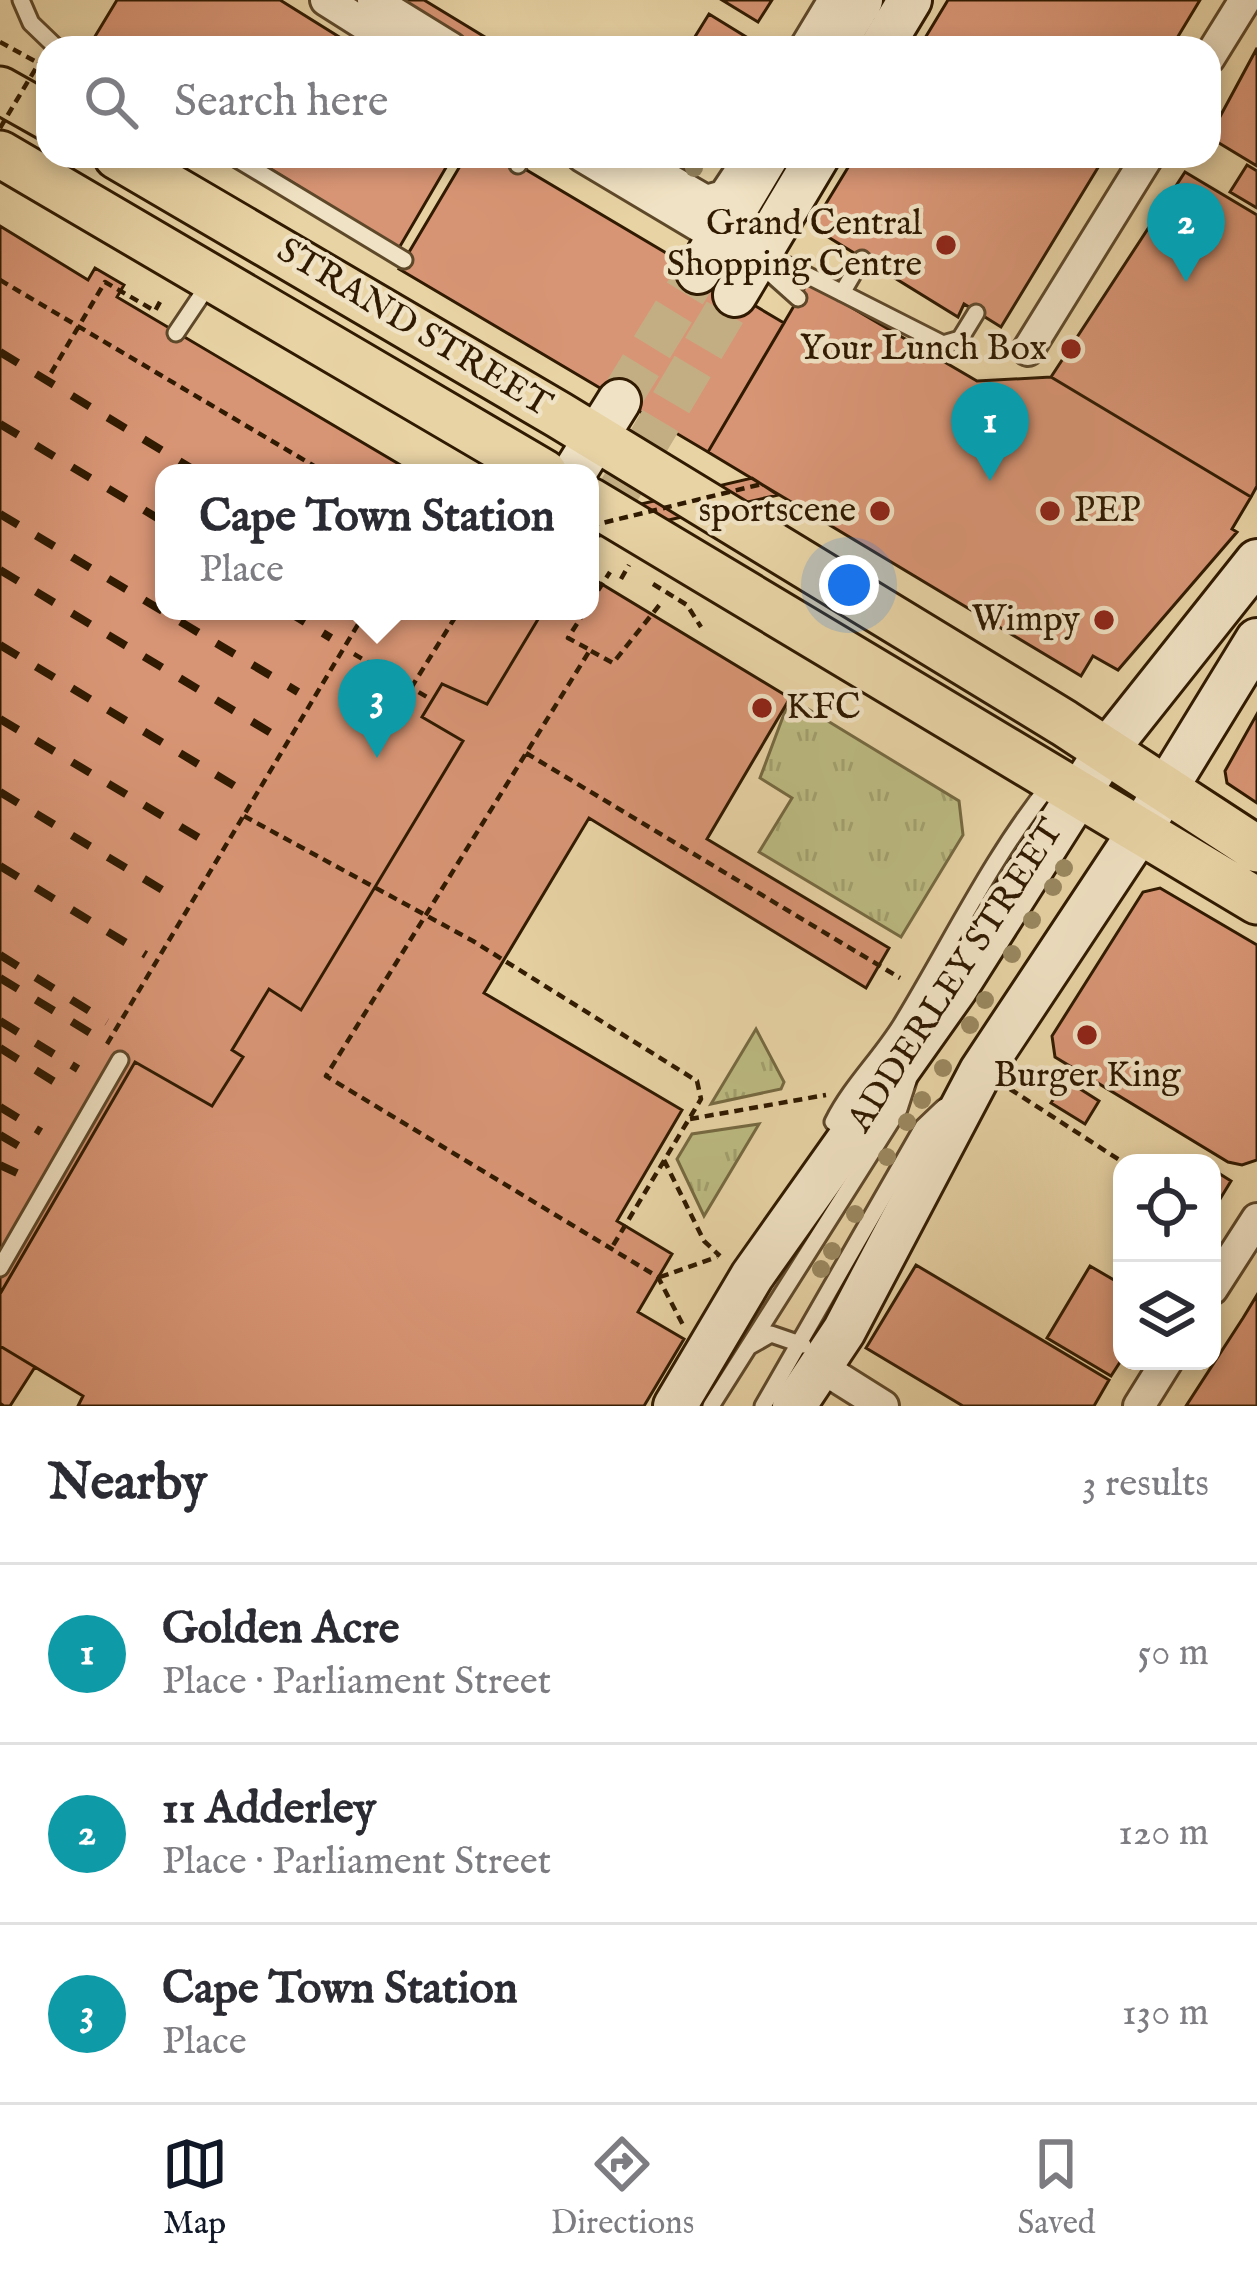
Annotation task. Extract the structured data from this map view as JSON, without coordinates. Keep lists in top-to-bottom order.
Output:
{
  "streets": {
    "main road": ["STRAND STREET", "ADDERLEY STREET"]
  },
  "crossings": [
    ["STRAND STREET", "ADDERLEY STREET"]
  ],
  "places": [
    "Grand Central Shopping Centre",
    "Your Lunch Box",
    "sportscene",
    "PEP",
    "Wimpy",
    "KFC",
    "Burger King"
  ],
  "page": {
    "search": "Search here",
    "pins": ["2", "1", "3"],
    "popup": ["Cape Town Station", "Place"],
    "heading": ["Nearby", "3 results"],
    "list": [
      {
        "mark": "1",
        "name": "Golden Acre",
        "note": "Place · Parliament Street",
        "value": "50 m"
      },
      {
        "mark": "2",
        "name": "11 Adderley",
        "note": "Place · Parliament Street",
        "value": "120 m"
      },
      {
        "mark": "3",
        "name": "Cape Town Station",
        "note": "Place",
        "value": "130 m"
      }
    ],
    "nav": ["Map", "Directions", "Saved"]
  }
}
